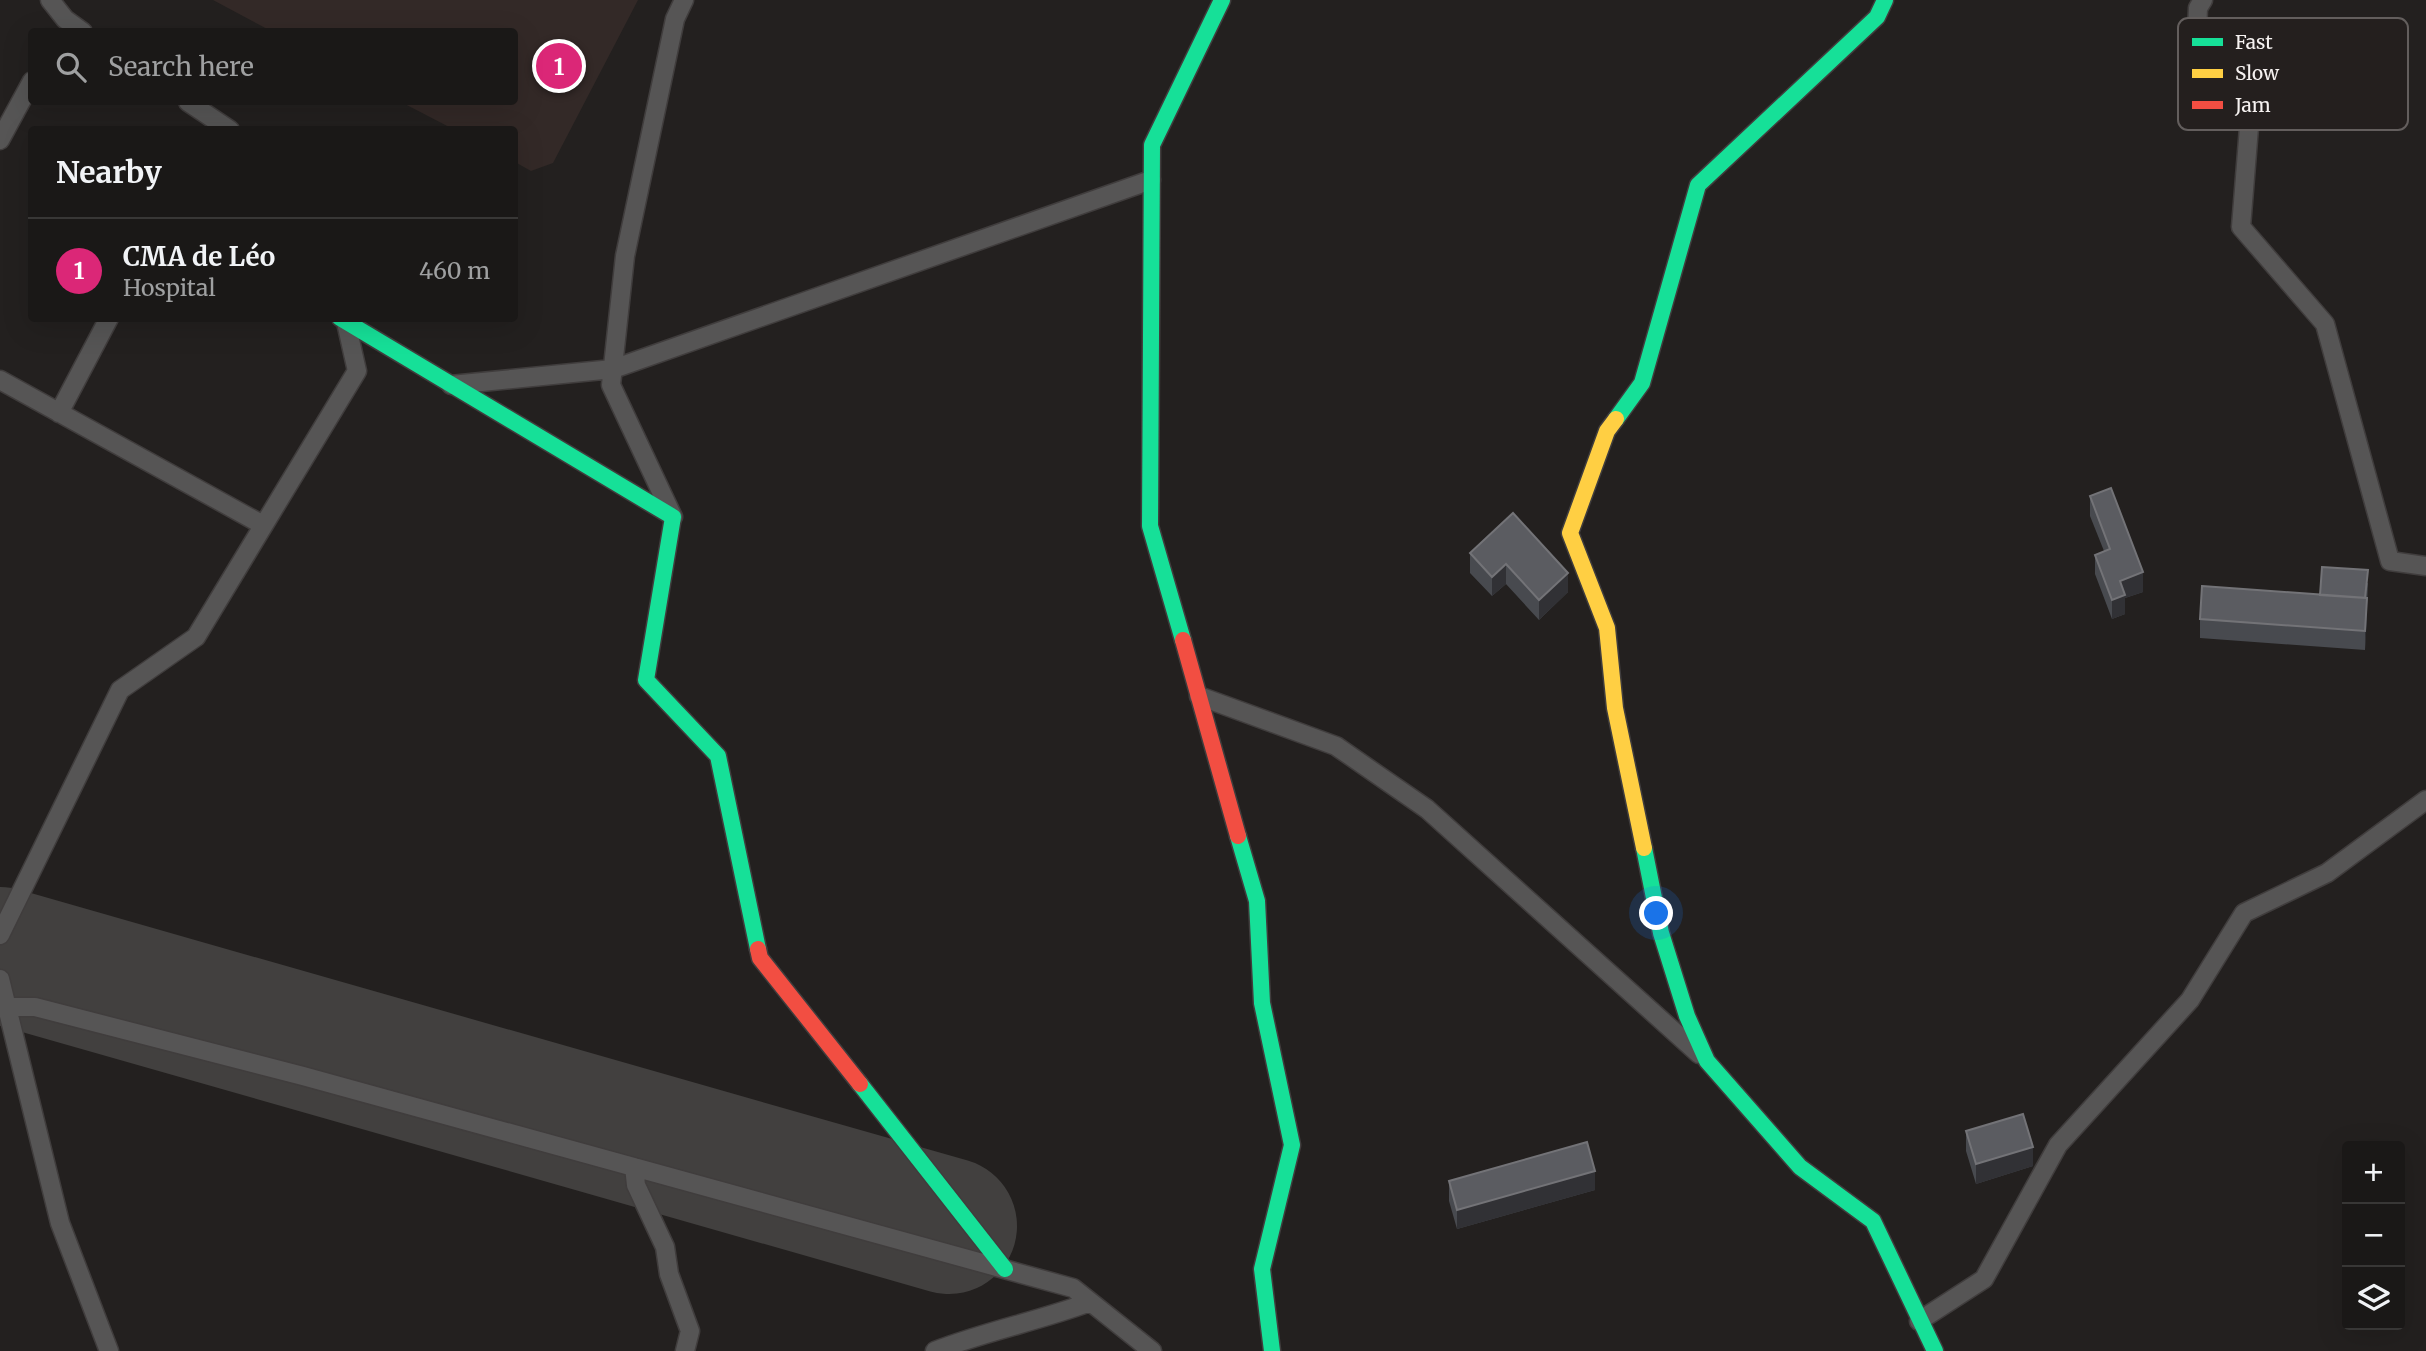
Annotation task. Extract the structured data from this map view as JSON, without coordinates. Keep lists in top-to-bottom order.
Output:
{
  "legend": ["Fast", "Slow", "Jam"],
  "page": {
    "search": "Search here",
    "pins": "1",
    "heading": "Nearby",
    "list": [
      {
        "mark": "1",
        "name": "CMA de Léo",
        "note": "Hospital",
        "value": "460 m"
      }
    ],
    "map_buttons": ["+", "−"]
  }
}
